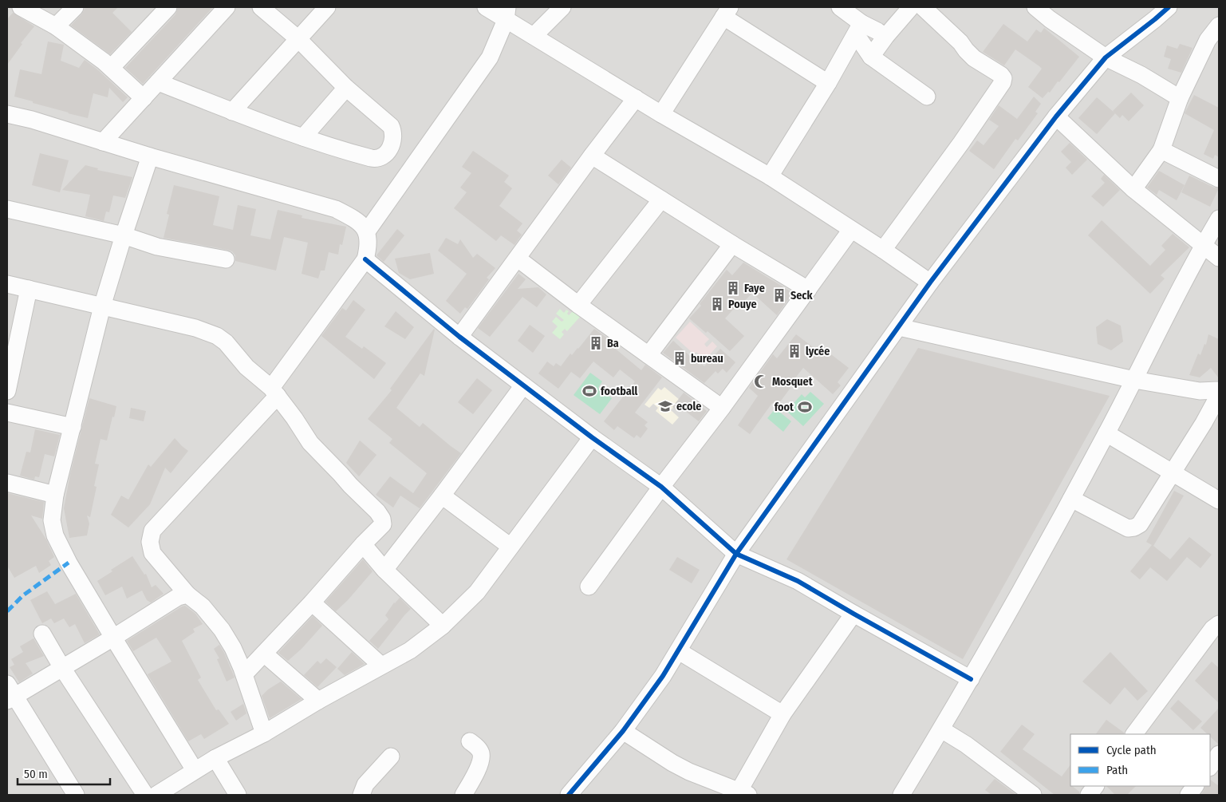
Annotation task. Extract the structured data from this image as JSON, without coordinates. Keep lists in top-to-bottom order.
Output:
{
  "places": {
    "building": [
      "Faye",
      "Seck",
      "Pouye",
      "Ba",
      "lycée",
      "bureau"
    ],
    "mosque": ["Mosquet"],
    "sports": ["football", "foot"],
    "school or university": ["ecole"]
  },
  "legend": ["Cycle path", "Path"],
  "scale_bar": "50 m"
}
